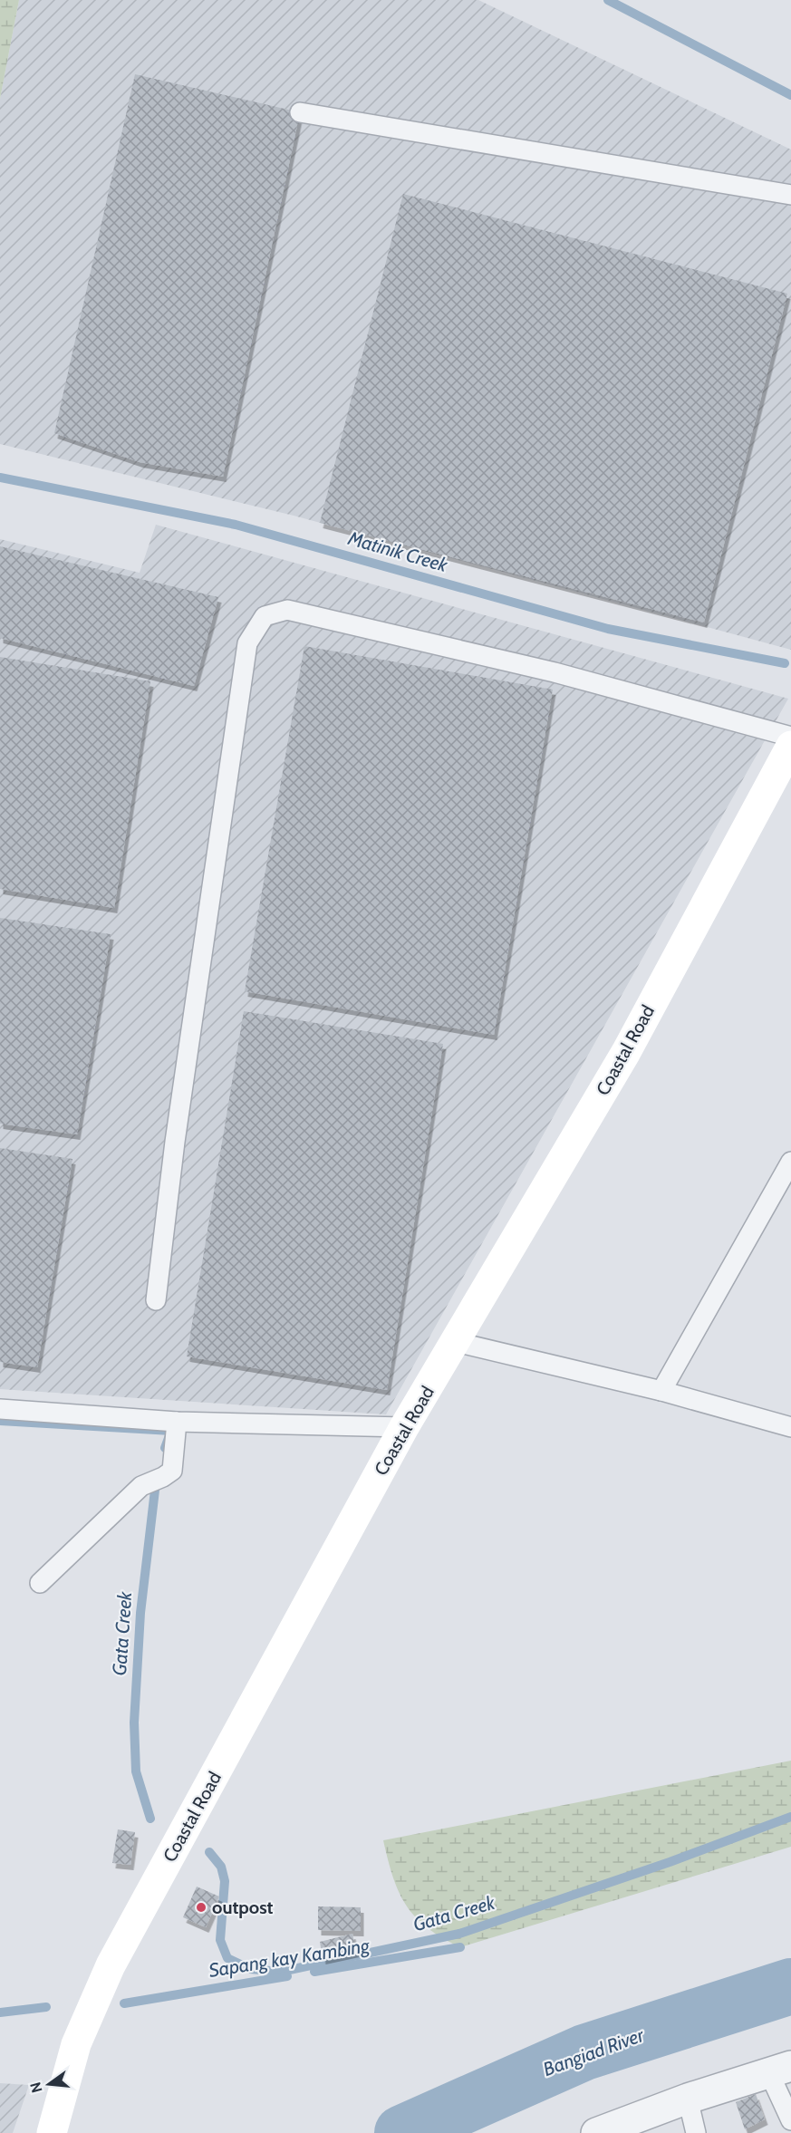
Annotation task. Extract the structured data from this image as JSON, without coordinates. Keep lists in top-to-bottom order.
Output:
{
  "streets": {
    "main road": ["Coastal Road"]
  },
  "water": [
    "Matinik Creek",
    "Gata Creek",
    "Sapang kay Kambing",
    "Bangiad River"
  ],
  "places": ["outpost"],
  "north": "left"
}
